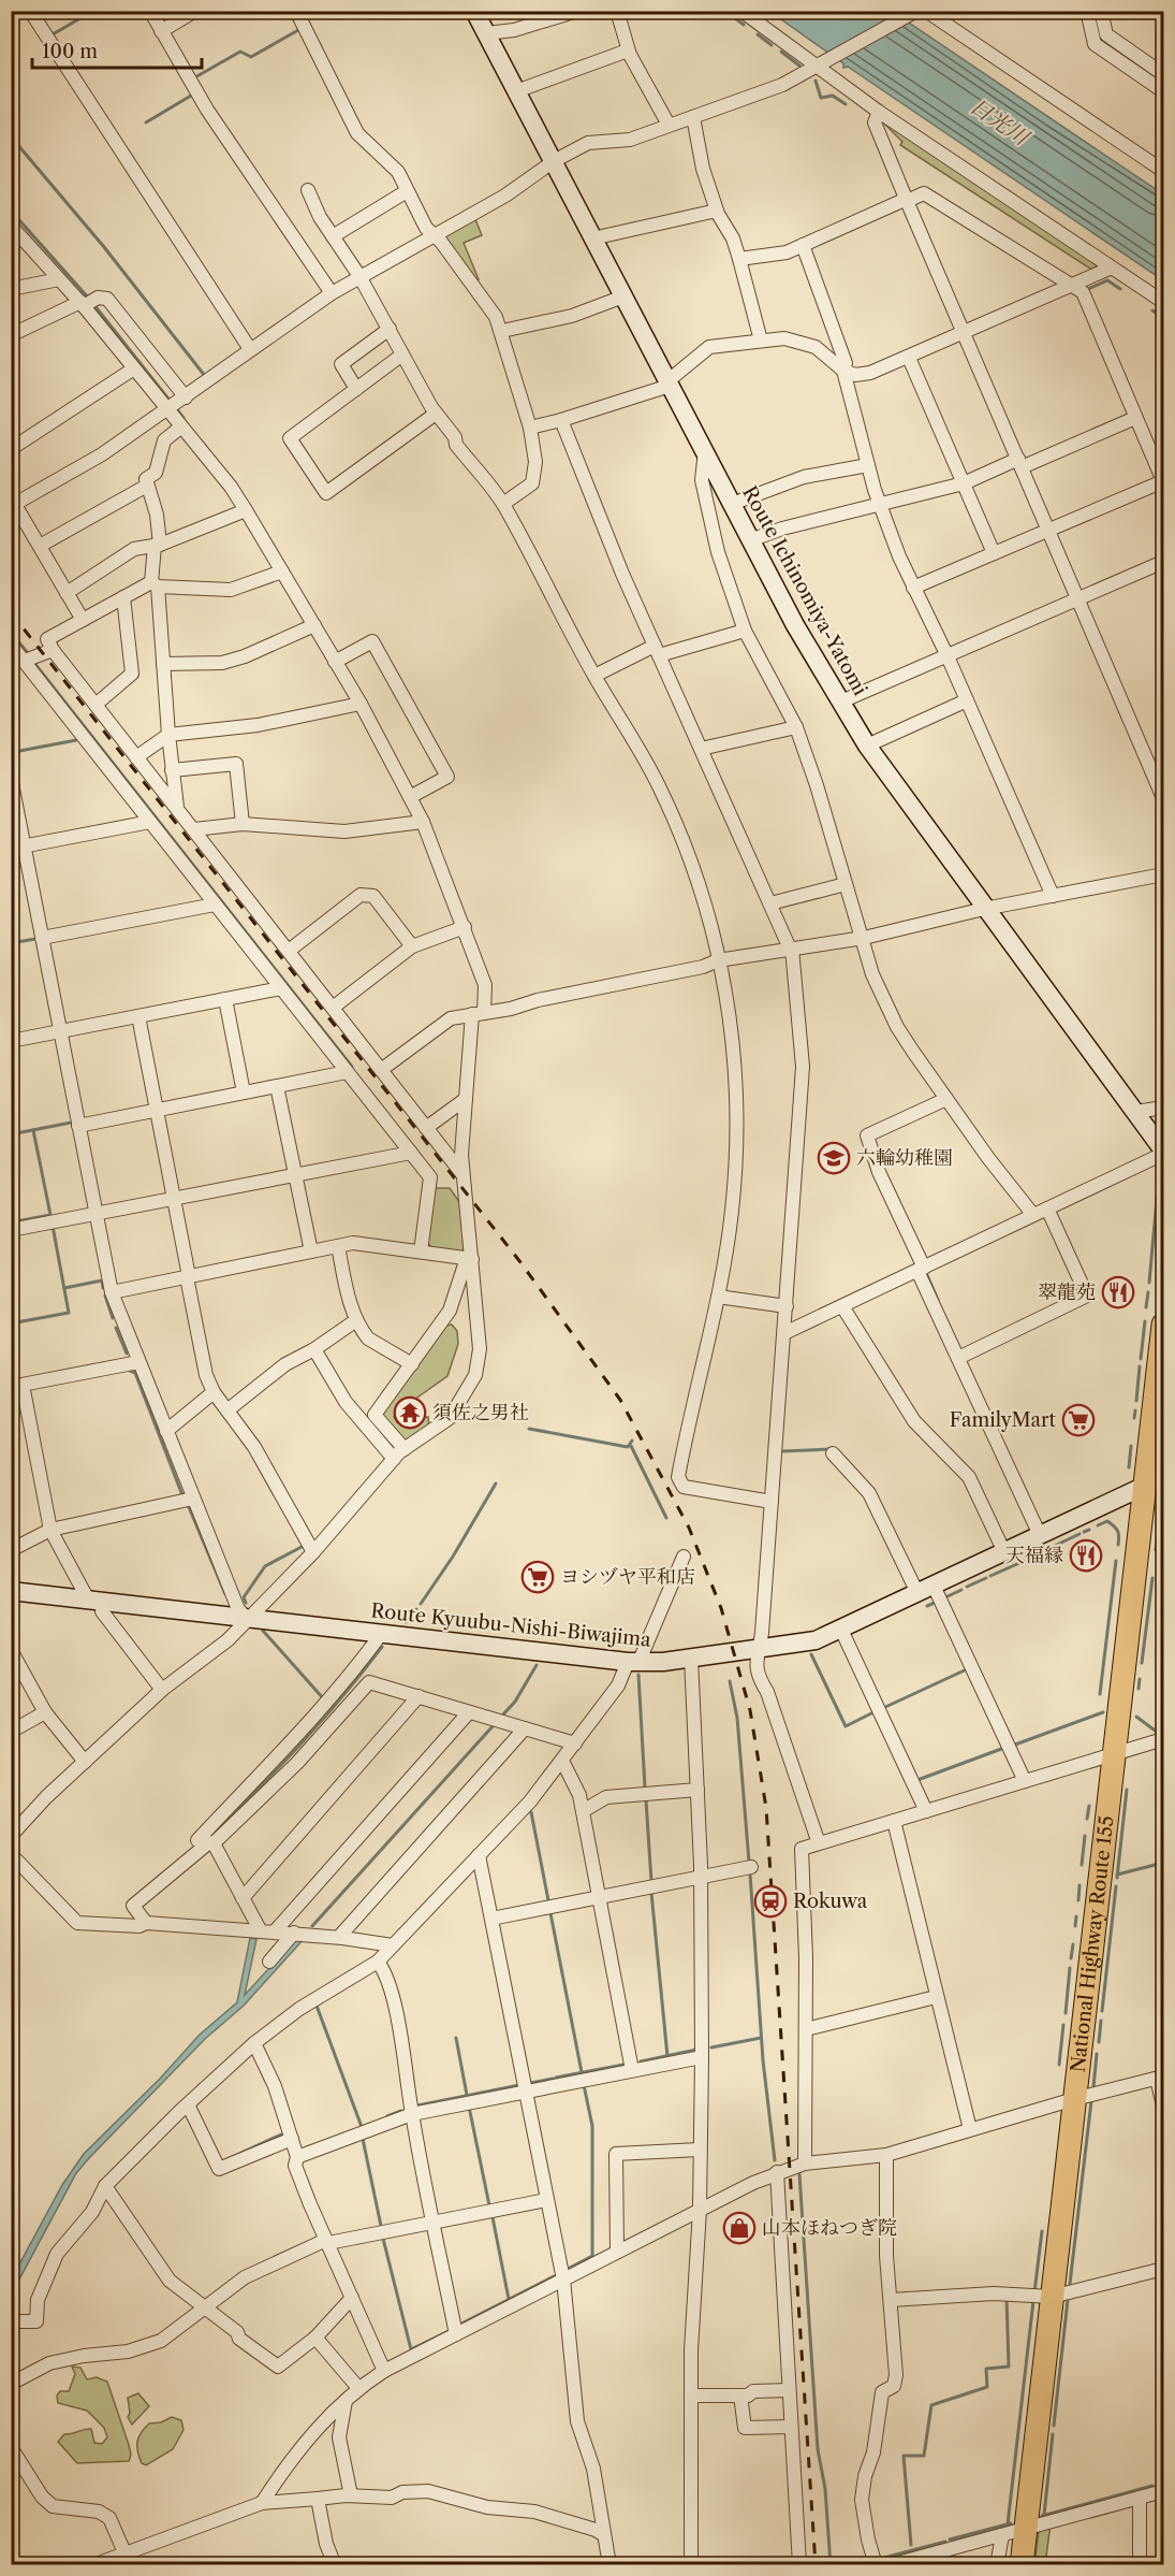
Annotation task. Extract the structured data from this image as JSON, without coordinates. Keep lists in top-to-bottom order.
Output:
{
  "streets": {
    "highway": ["National Highway Route 155"],
    "main road": ["Route Ichinomiya-Yatomi", "Route Kyuubu-Nishi-Biwajima"]
  },
  "crossings": [
    ["Route Kyuubu-Nishi-Biwajima", "National Highway Route 155"]
  ],
  "water": ["日光川"],
  "places": {
    "school or university": ["六輪幼稚園"],
    "restaurant": ["翠龍苑", "天福縁"],
    "temple": ["須佐之男社"],
    "supermarket": ["FamilyMart", "ヨシヅヤ平和店"],
    "station": ["Rokuwa"],
    "shop": ["山本ほねつぎ院"]
  },
  "scale_bar": "100 m"
}
